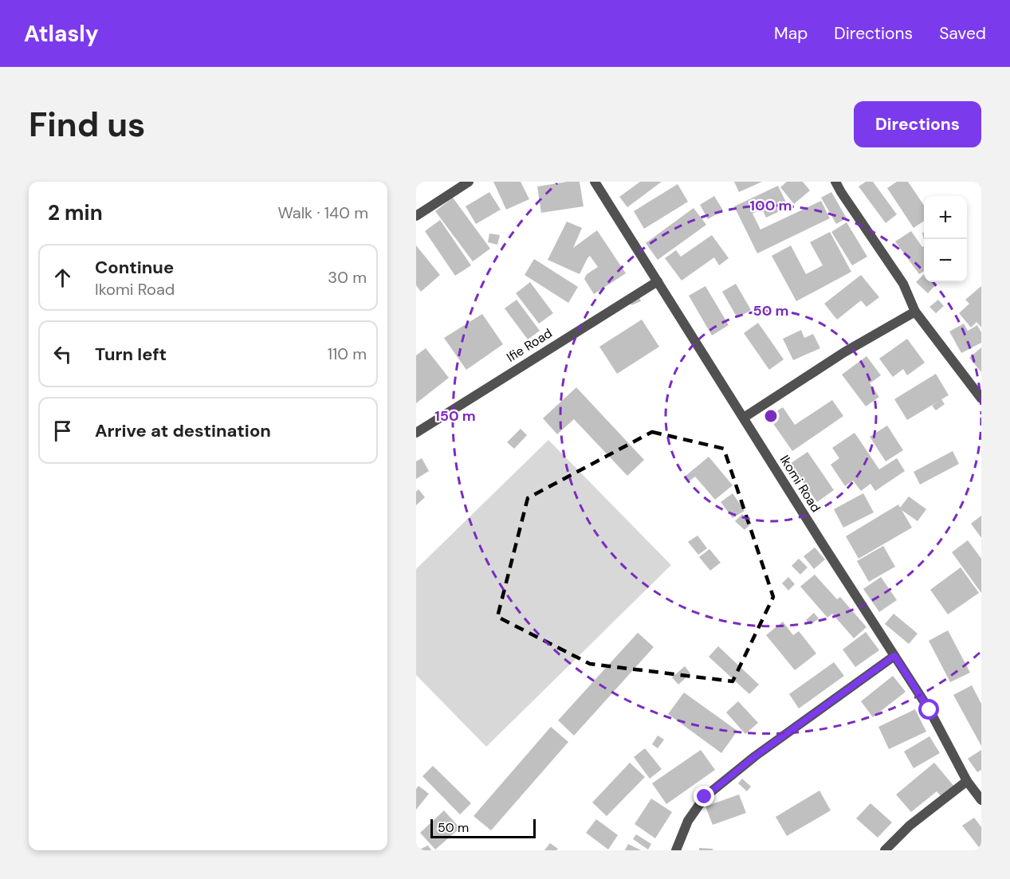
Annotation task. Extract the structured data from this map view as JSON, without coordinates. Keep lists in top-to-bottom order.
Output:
{
  "streets": {
    "street": ["Ifie Road", "Ikomi Road"]
  },
  "crossings": [
    ["Ifie Road", "Ikomi Road"]
  ],
  "scale_bar": "50 m",
  "page": {
    "header": "Atlasly",
    "nav": ["Map", "Directions", "Saved"],
    "buttons": "Directions",
    "title": "Find us",
    "heading": ["2 min", "Walk · 140 m"],
    "map_buttons": ["+", "−"],
    "list": [
      ["Continue", "Ikomi Road", "30 m"],
      ["Turn left", "110 m"],
      "Arrive at destination"
    ],
    "scale": "50 m"
  },
  "rings": ["100 m", "50 m", "150 m"]
}
